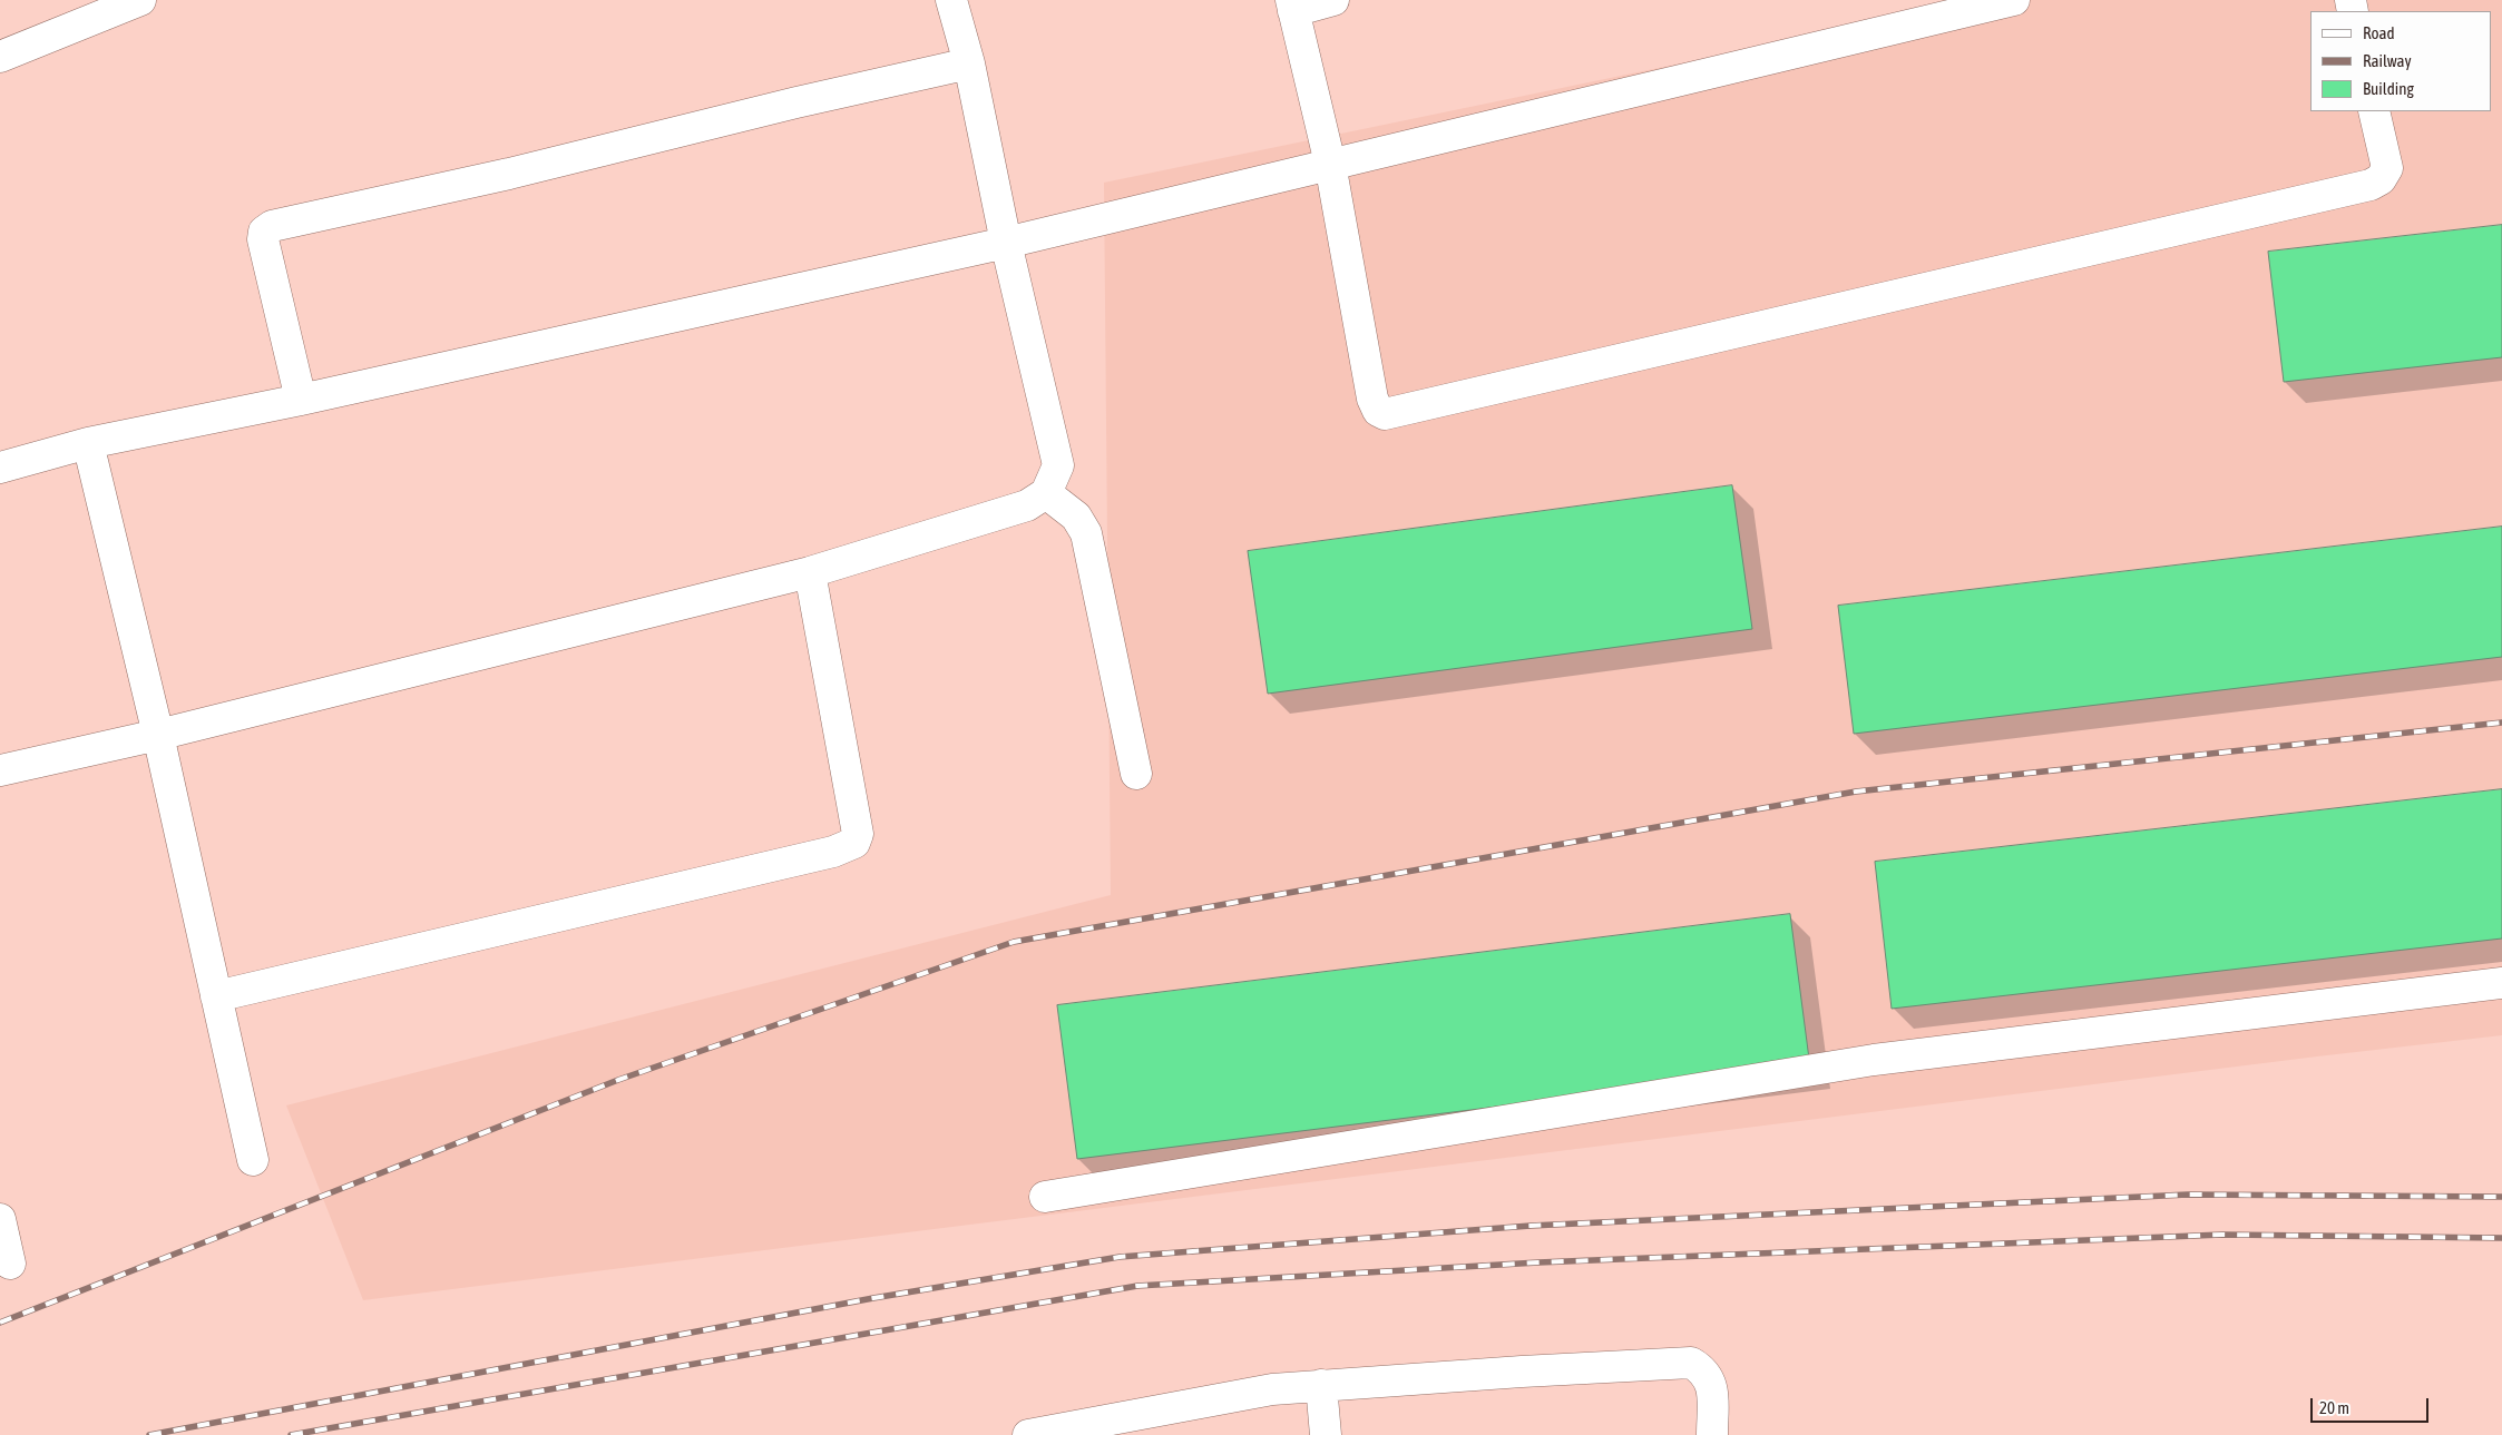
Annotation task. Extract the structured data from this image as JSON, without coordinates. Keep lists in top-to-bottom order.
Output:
{
  "legend": ["Road", "Railway", "Building"],
  "scale_bar": "20 m"
}
